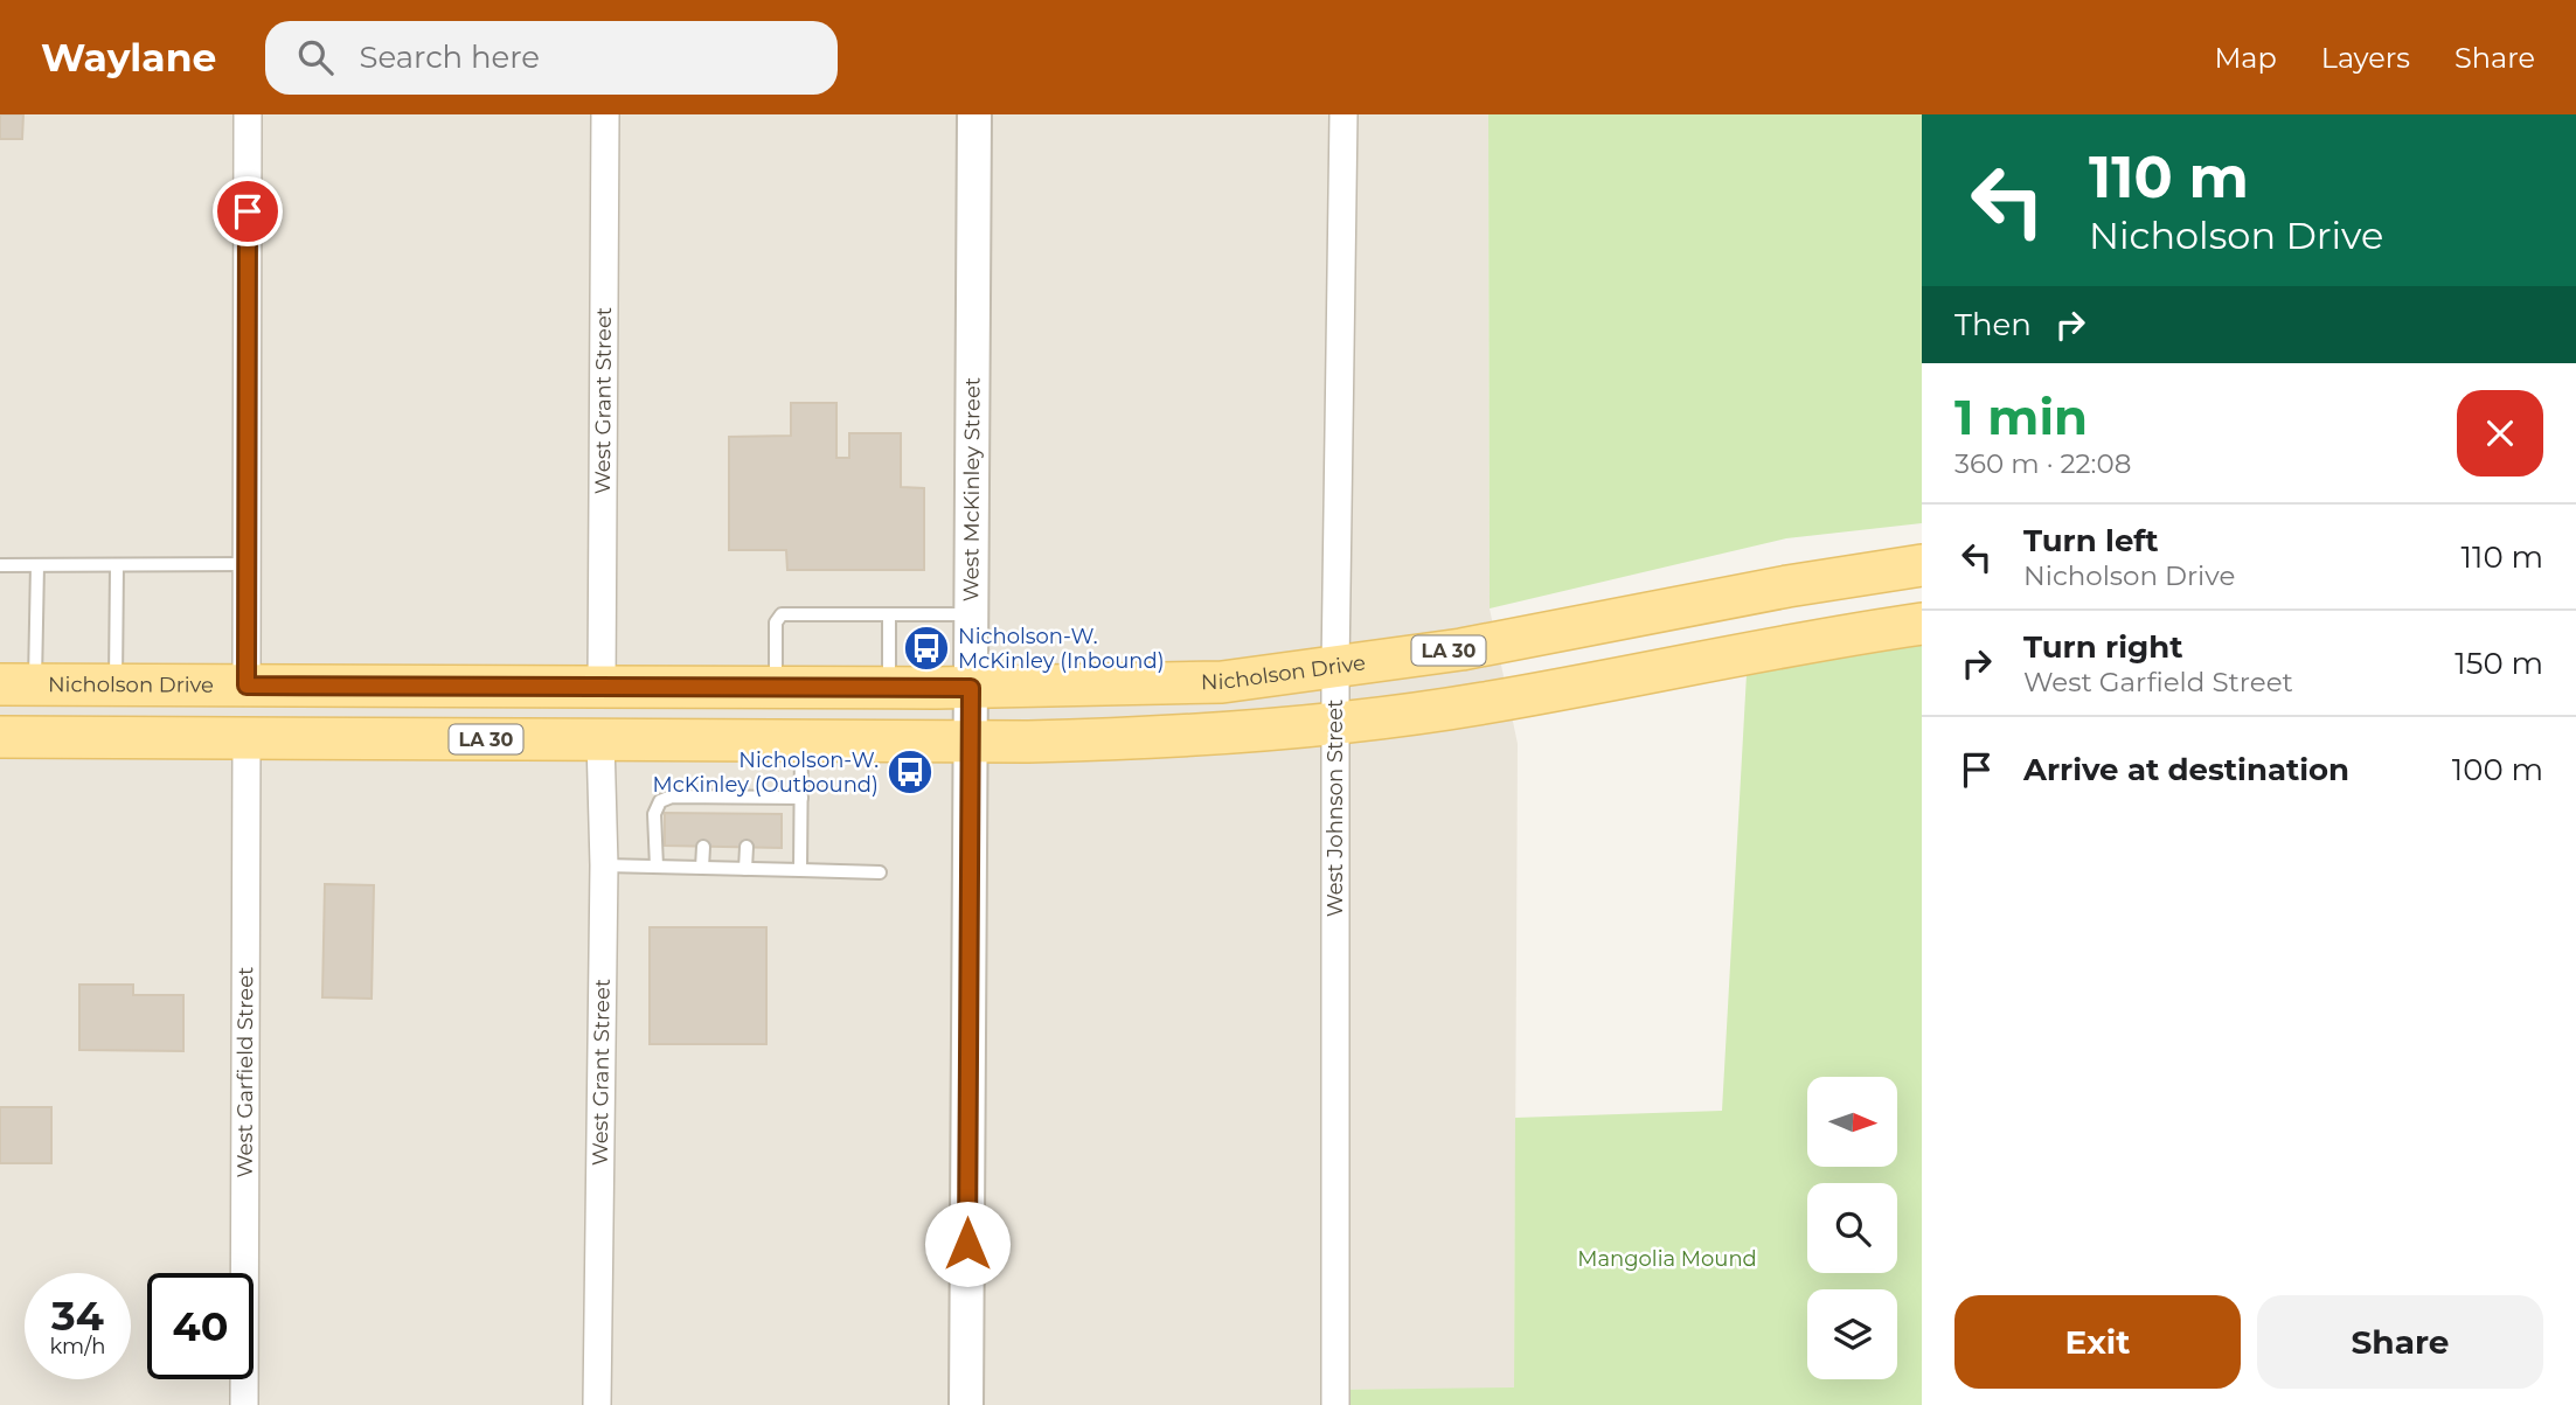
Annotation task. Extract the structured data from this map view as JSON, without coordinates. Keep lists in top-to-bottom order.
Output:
{
  "streets": {
    "main road": ["LA 30", "Nicholson Drive"],
    "street": [
      "West Grant Street",
      "West McKinley Street",
      "West Johnson Street",
      "West Garfield Street"
    ]
  },
  "crossings": [
    ["West Grant Street", "LA 30"],
    ["West Grant Street", "Nicholson Drive"],
    ["West McKinley Street", "LA 30"],
    ["West McKinley Street", "Nicholson Drive"],
    ["LA 30", "West Johnson Street"],
    ["LA 30", "West Garfield Street"],
    ["Nicholson Drive", "West Johnson Street"]
  ],
  "parks": ["Mangolia Mound"],
  "places": {
    "bus stop": ["Nicholson-W. McKinley (Inbound)", "Nicholson-W. McKinley (Outbound)"]
  },
  "north": "right",
  "page": {
    "header": "Waylane",
    "search": "Search here",
    "nav": ["Map", "Layers", "Share"],
    "turn": ["110 m", "Nicholson Drive"],
    "then": "Then",
    "heading": ["1 min", "360 m · 22:08"],
    "list": [
      {
        "name": "Turn left",
        "note": "Nicholson Drive",
        "value": "110 m"
      },
      {
        "name": "Turn right",
        "note": "West Garfield Street",
        "value": "150 m"
      },
      {
        "name": "Arrive at destination",
        "value": "100 m"
      }
    ],
    "speed": "34 km/h",
    "limit": "40",
    "buttons": ["Exit", "Share"]
  }
}
